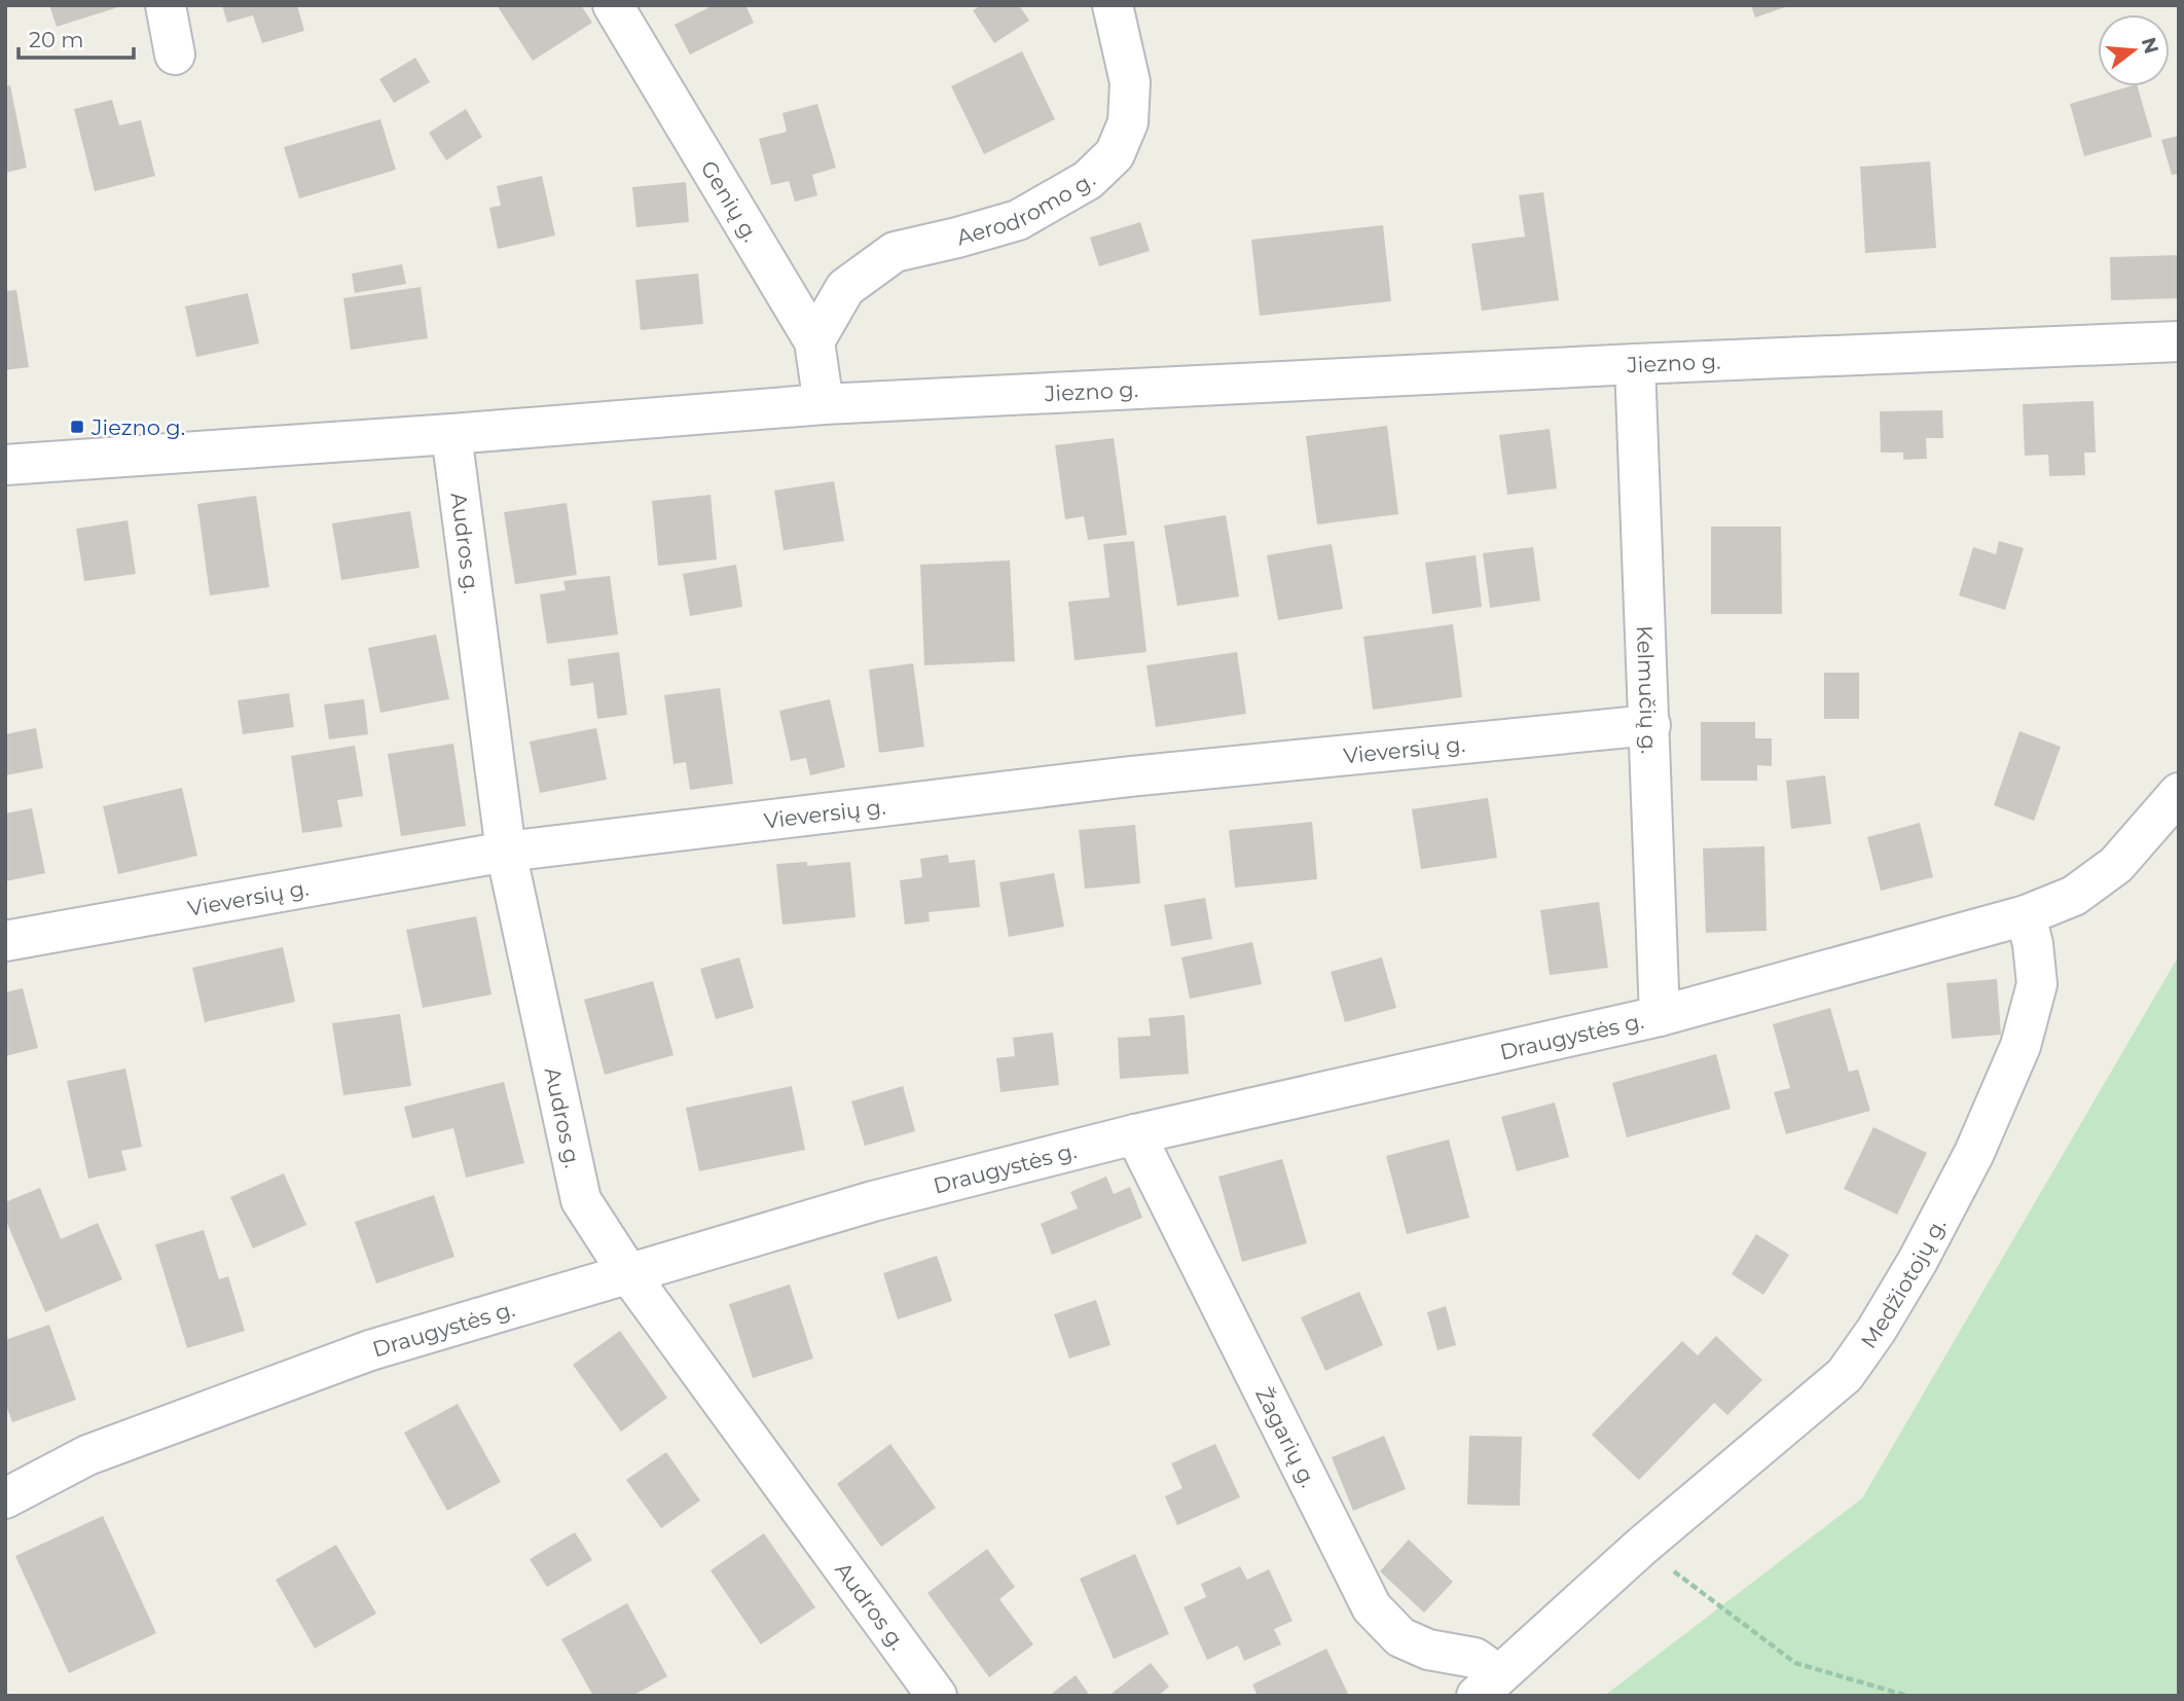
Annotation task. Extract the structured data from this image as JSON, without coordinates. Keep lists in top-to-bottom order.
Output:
{
  "streets": {
    "street": [
      "Genių g.",
      "Aerodromo g.",
      "Jiezno g.",
      "Audros g.",
      "Kelmučių g.",
      "Vieversių g.",
      "Draugystės g.",
      "Medžiotojų g.",
      "Žagarių g."
    ]
  },
  "crossings": [
    ["Genių g.", "Aerodromo g."],
    ["Genių g.", "Jiezno g."],
    ["Jiezno g.", "Audros g."],
    ["Jiezno g.", "Kelmučių g."],
    ["Audros g.", "Vieversių g."],
    ["Audros g.", "Draugystės g."],
    ["Kelmučių g.", "Vieversių g."],
    ["Kelmučių g.", "Draugystės g."],
    ["Draugystės g.", "Medžiotojų g."],
    ["Draugystės g.", "Žagarių g."],
    ["Medžiotojų g.", "Žagarių g."]
  ],
  "places": {
    "transit": ["Jiezno g."]
  },
  "scale_bar": "20 m",
  "north": "right"
}
